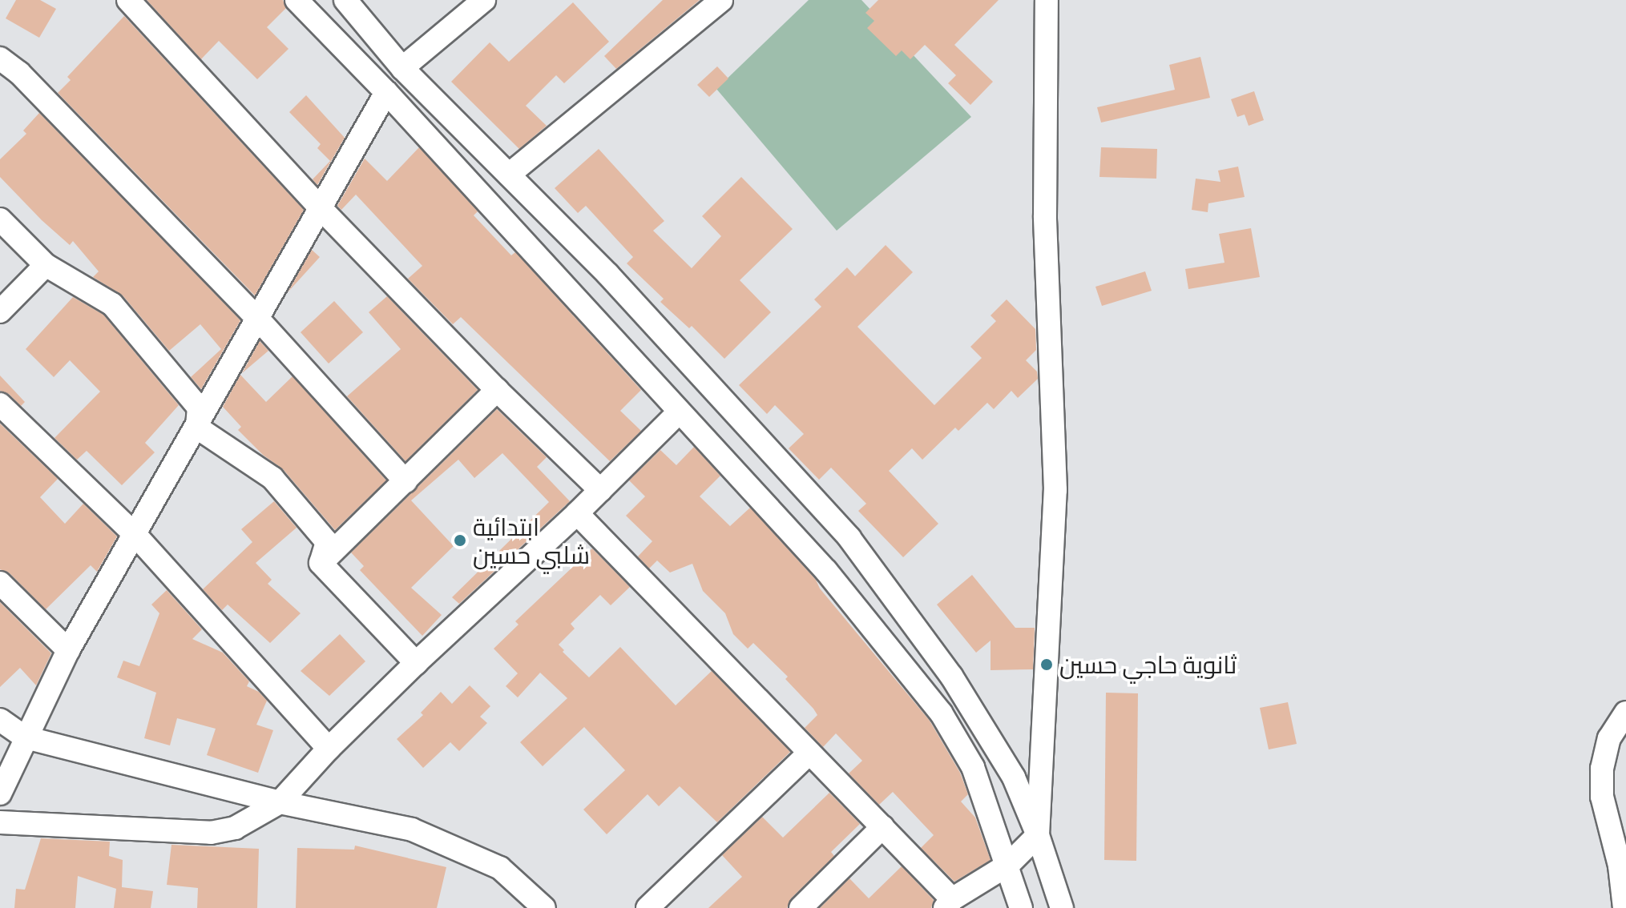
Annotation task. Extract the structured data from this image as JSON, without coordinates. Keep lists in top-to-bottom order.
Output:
{
  "places": ["ابتدائية شلبي حسين", "ثانوية حاجي حسين"]
}
